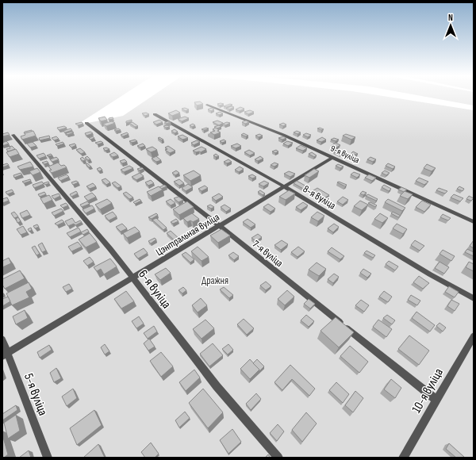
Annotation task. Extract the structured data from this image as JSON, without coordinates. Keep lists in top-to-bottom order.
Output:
{
  "streets": {
    "street": [
      "9-я вуліца",
      "8-я вуліца",
      "Цэнтральная вуліца",
      "7-я вуліца",
      "6-я вуліца",
      "10-я вуліца",
      "5-я вуліца"
    ]
  },
  "crossings": [
    ["9-я вуліца", "Цэнтральная вуліца"],
    ["8-я вуліца", "Цэнтральная вуліца"],
    ["Цэнтральная вуліца", "7-я вуліца"],
    ["Цэнтральная вуліца", "6-я вуліца"],
    ["Цэнтральная вуліца", "5-я вуліца"],
    ["7-я вуліца", "10-я вуліца"]
  ],
  "parks": ["Дражня"],
  "north": "top"
}
